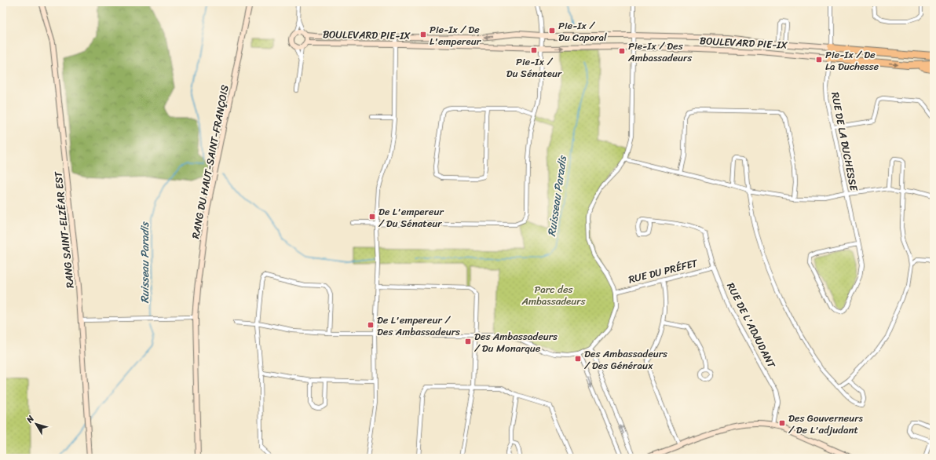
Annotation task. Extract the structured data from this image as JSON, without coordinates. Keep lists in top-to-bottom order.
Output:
{
  "streets": {
    "highway": ["BOULEVARD PIE-IX"],
    "street": [
      "RUE DE LA DUCHESSE",
      "RANG DU HAUT-SAINT-FRANÇOIS",
      "RANG SAINT-ELZÉAR EST",
      "RUE DU PRÉFET",
      "RUE DE L'ADJUDANT"
    ]
  },
  "crossings": [
    ["BOULEVARD PIE-IX", "RUE DE LA DUCHESSE"],
    ["RUE DU PRÉFET", "RUE DE L'ADJUDANT"]
  ],
  "water": ["Ruisseau Paradis"],
  "parks": ["Parc des Ambassadeurs"],
  "places": {
    "transit": [
      "Pie-Ix / Du Caporal",
      "Pie-Ix / De L'empereur",
      "Pie-Ix / Du Sénateur",
      "Pie-Ix / Des Ambassadeurs",
      "Pie-Ix / De La Duchesse",
      "De L'empereur / Du Sénateur",
      "De L'empereur / Des Ambassadeurs",
      "Des Ambassadeurs / Du Monarque",
      "Des Ambassadeurs / Des Généraux",
      "Des Gouverneurs / De L'adjudant"
    ]
  },
  "north": "top left"
}
